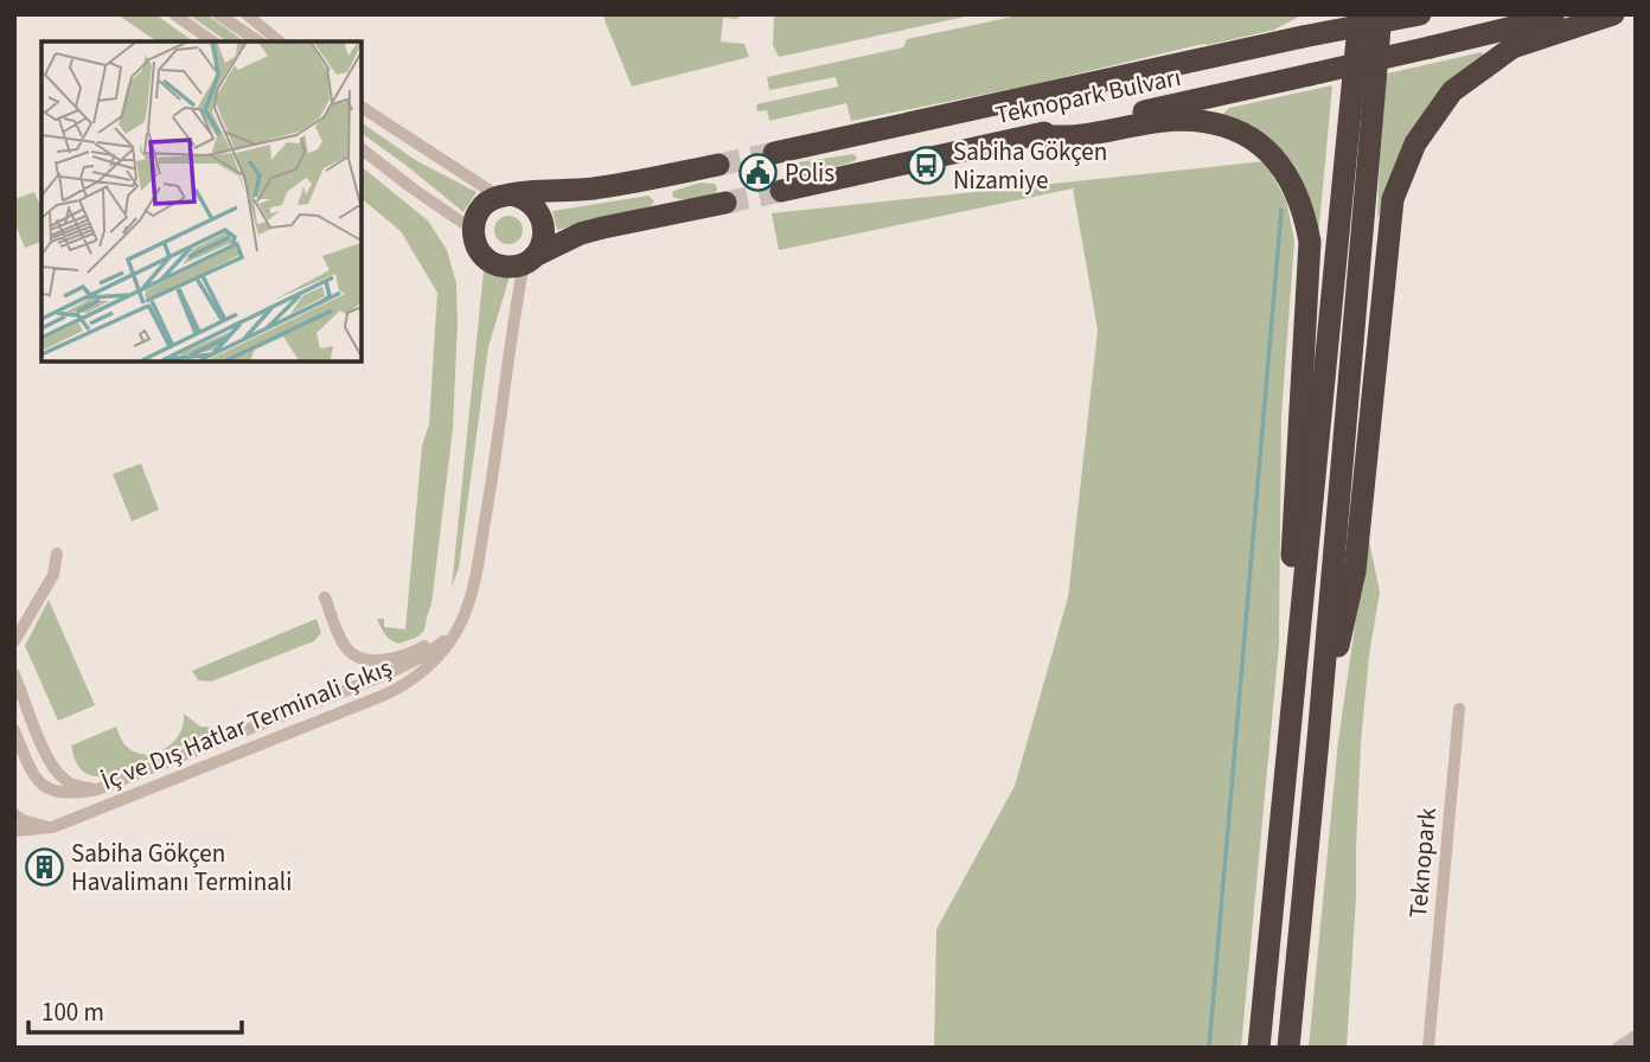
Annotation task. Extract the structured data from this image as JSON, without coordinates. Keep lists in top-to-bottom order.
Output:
{
  "streets": {
    "highway": ["Teknopark Bulvarı"],
    "street": ["İç ve Dış Hatlar Terminali Çıkış", "Teknopark"]
  },
  "places": {
    "bus stop": ["Sabiha Gökçen Nizamiye"],
    "public building": ["Polis"],
    "building": ["Sabiha Gökçen Havalimanı Terminali"]
  },
  "scale_bar": "100 m"
}
